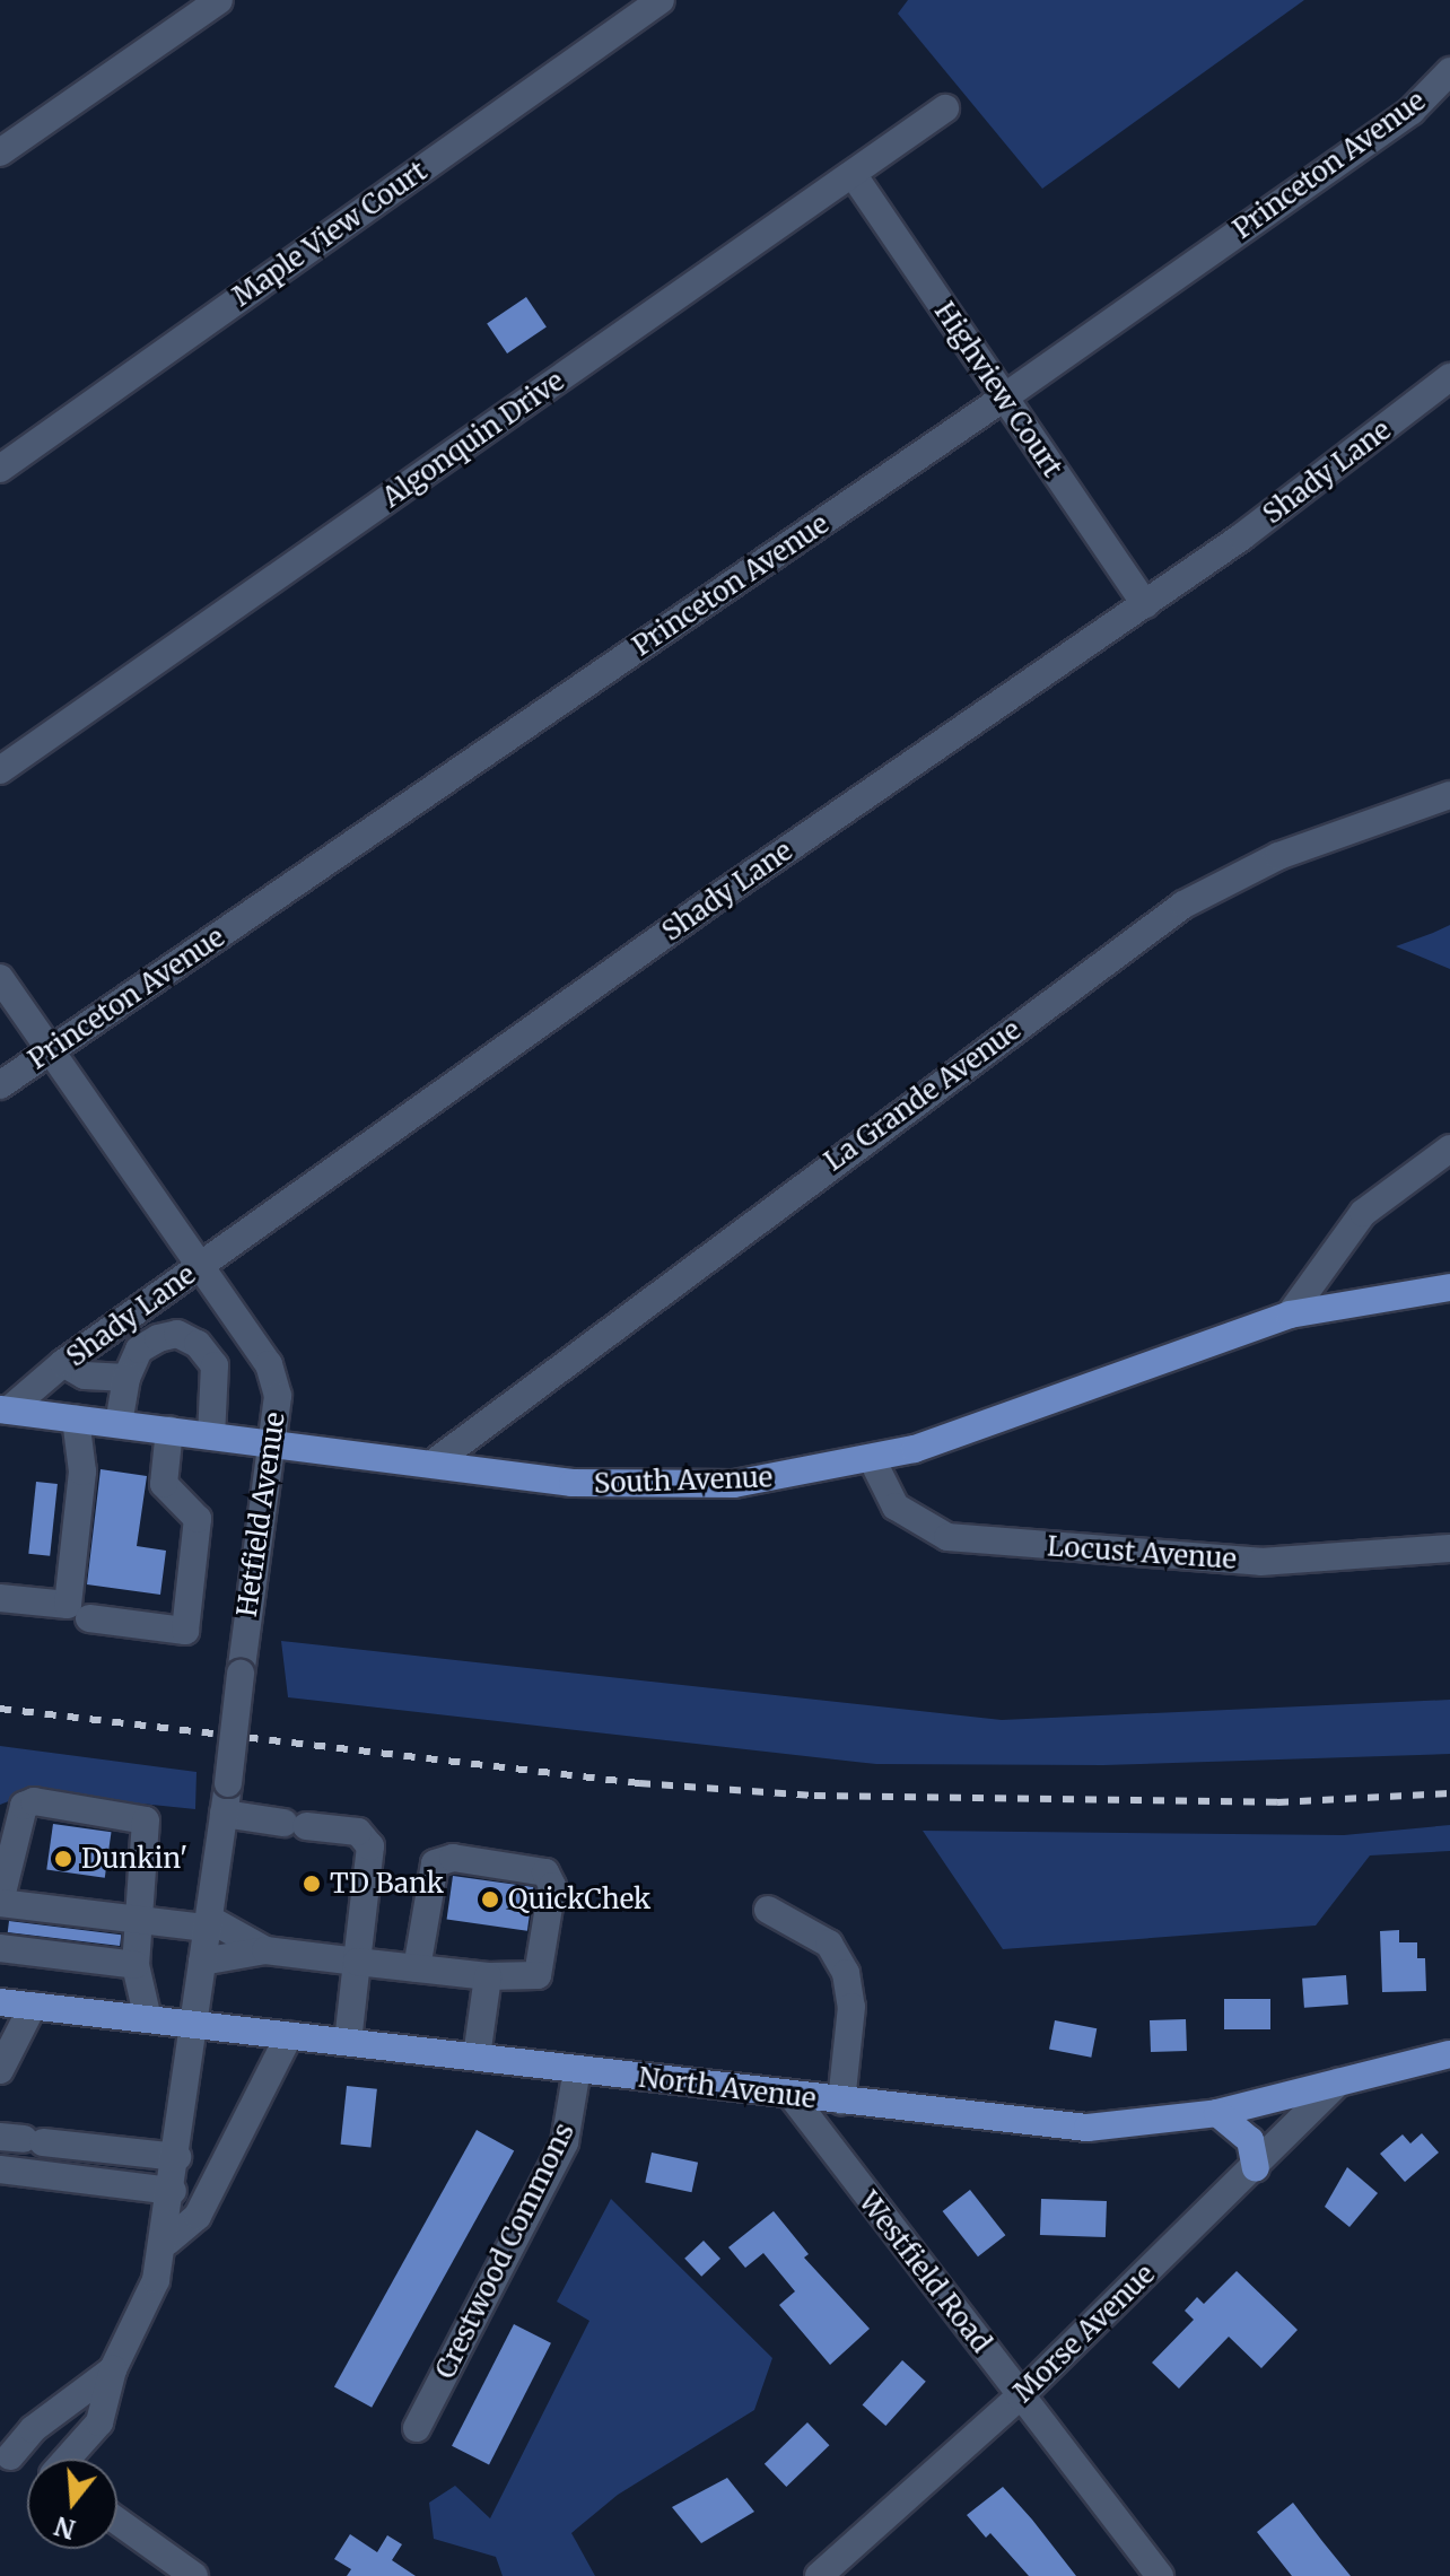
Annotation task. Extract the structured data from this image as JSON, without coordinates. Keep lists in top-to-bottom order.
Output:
{
  "streets": {
    "main road": ["South Avenue", "North Avenue"],
    "street": [
      "Princeton Avenue",
      "Maple View Court",
      "Highview Court",
      "Algonquin Drive",
      "Shady Lane",
      "La Grande Avenue",
      "Hetfield Avenue",
      "Locust Avenue",
      "Crestwood Commons",
      "Westfield Road",
      "Morse Avenue"
    ]
  },
  "crossings": [
    ["Princeton Avenue", "Highview Court"],
    ["Princeton Avenue", "Hetfield Avenue"],
    ["Highview Court", "Algonquin Drive"],
    ["Highview Court", "Shady Lane"],
    ["Shady Lane", "South Avenue"],
    ["Shady Lane", "Hetfield Avenue"],
    ["La Grande Avenue", "South Avenue"],
    ["South Avenue", "Hetfield Avenue"],
    ["South Avenue", "Locust Avenue"],
    ["Hetfield Avenue", "North Avenue"],
    ["North Avenue", "Crestwood Commons"],
    ["North Avenue", "Westfield Road"],
    ["North Avenue", "Morse Avenue"],
    ["Westfield Road", "Morse Avenue"]
  ],
  "places": ["Dunkin'", "TD Bank", "QuickChek"],
  "north": "bottom"
}
